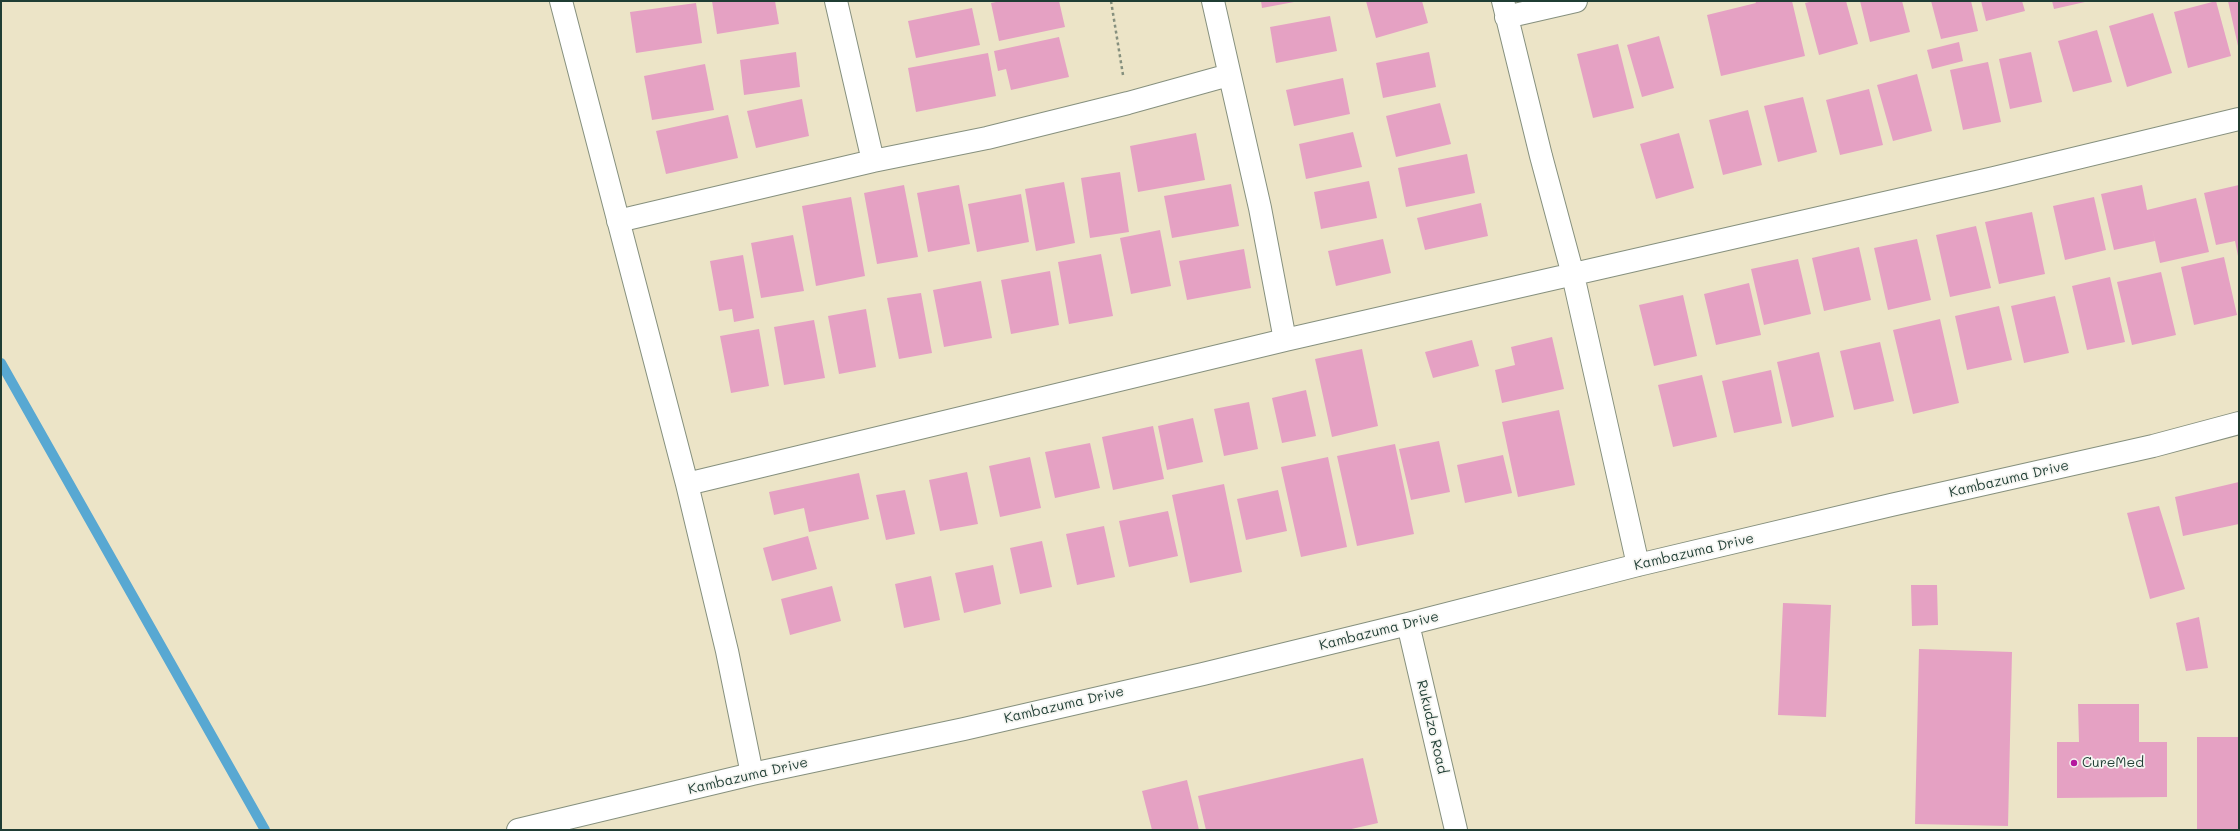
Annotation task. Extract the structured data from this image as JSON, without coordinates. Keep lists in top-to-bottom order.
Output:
{
  "streets": {
    "street": ["Kambazuma Drive", "Rukudzo Road"]
  },
  "crossings": [
    ["Kambazuma Drive", "Rukudzo Road"]
  ],
  "places": ["CureMed"]
}
